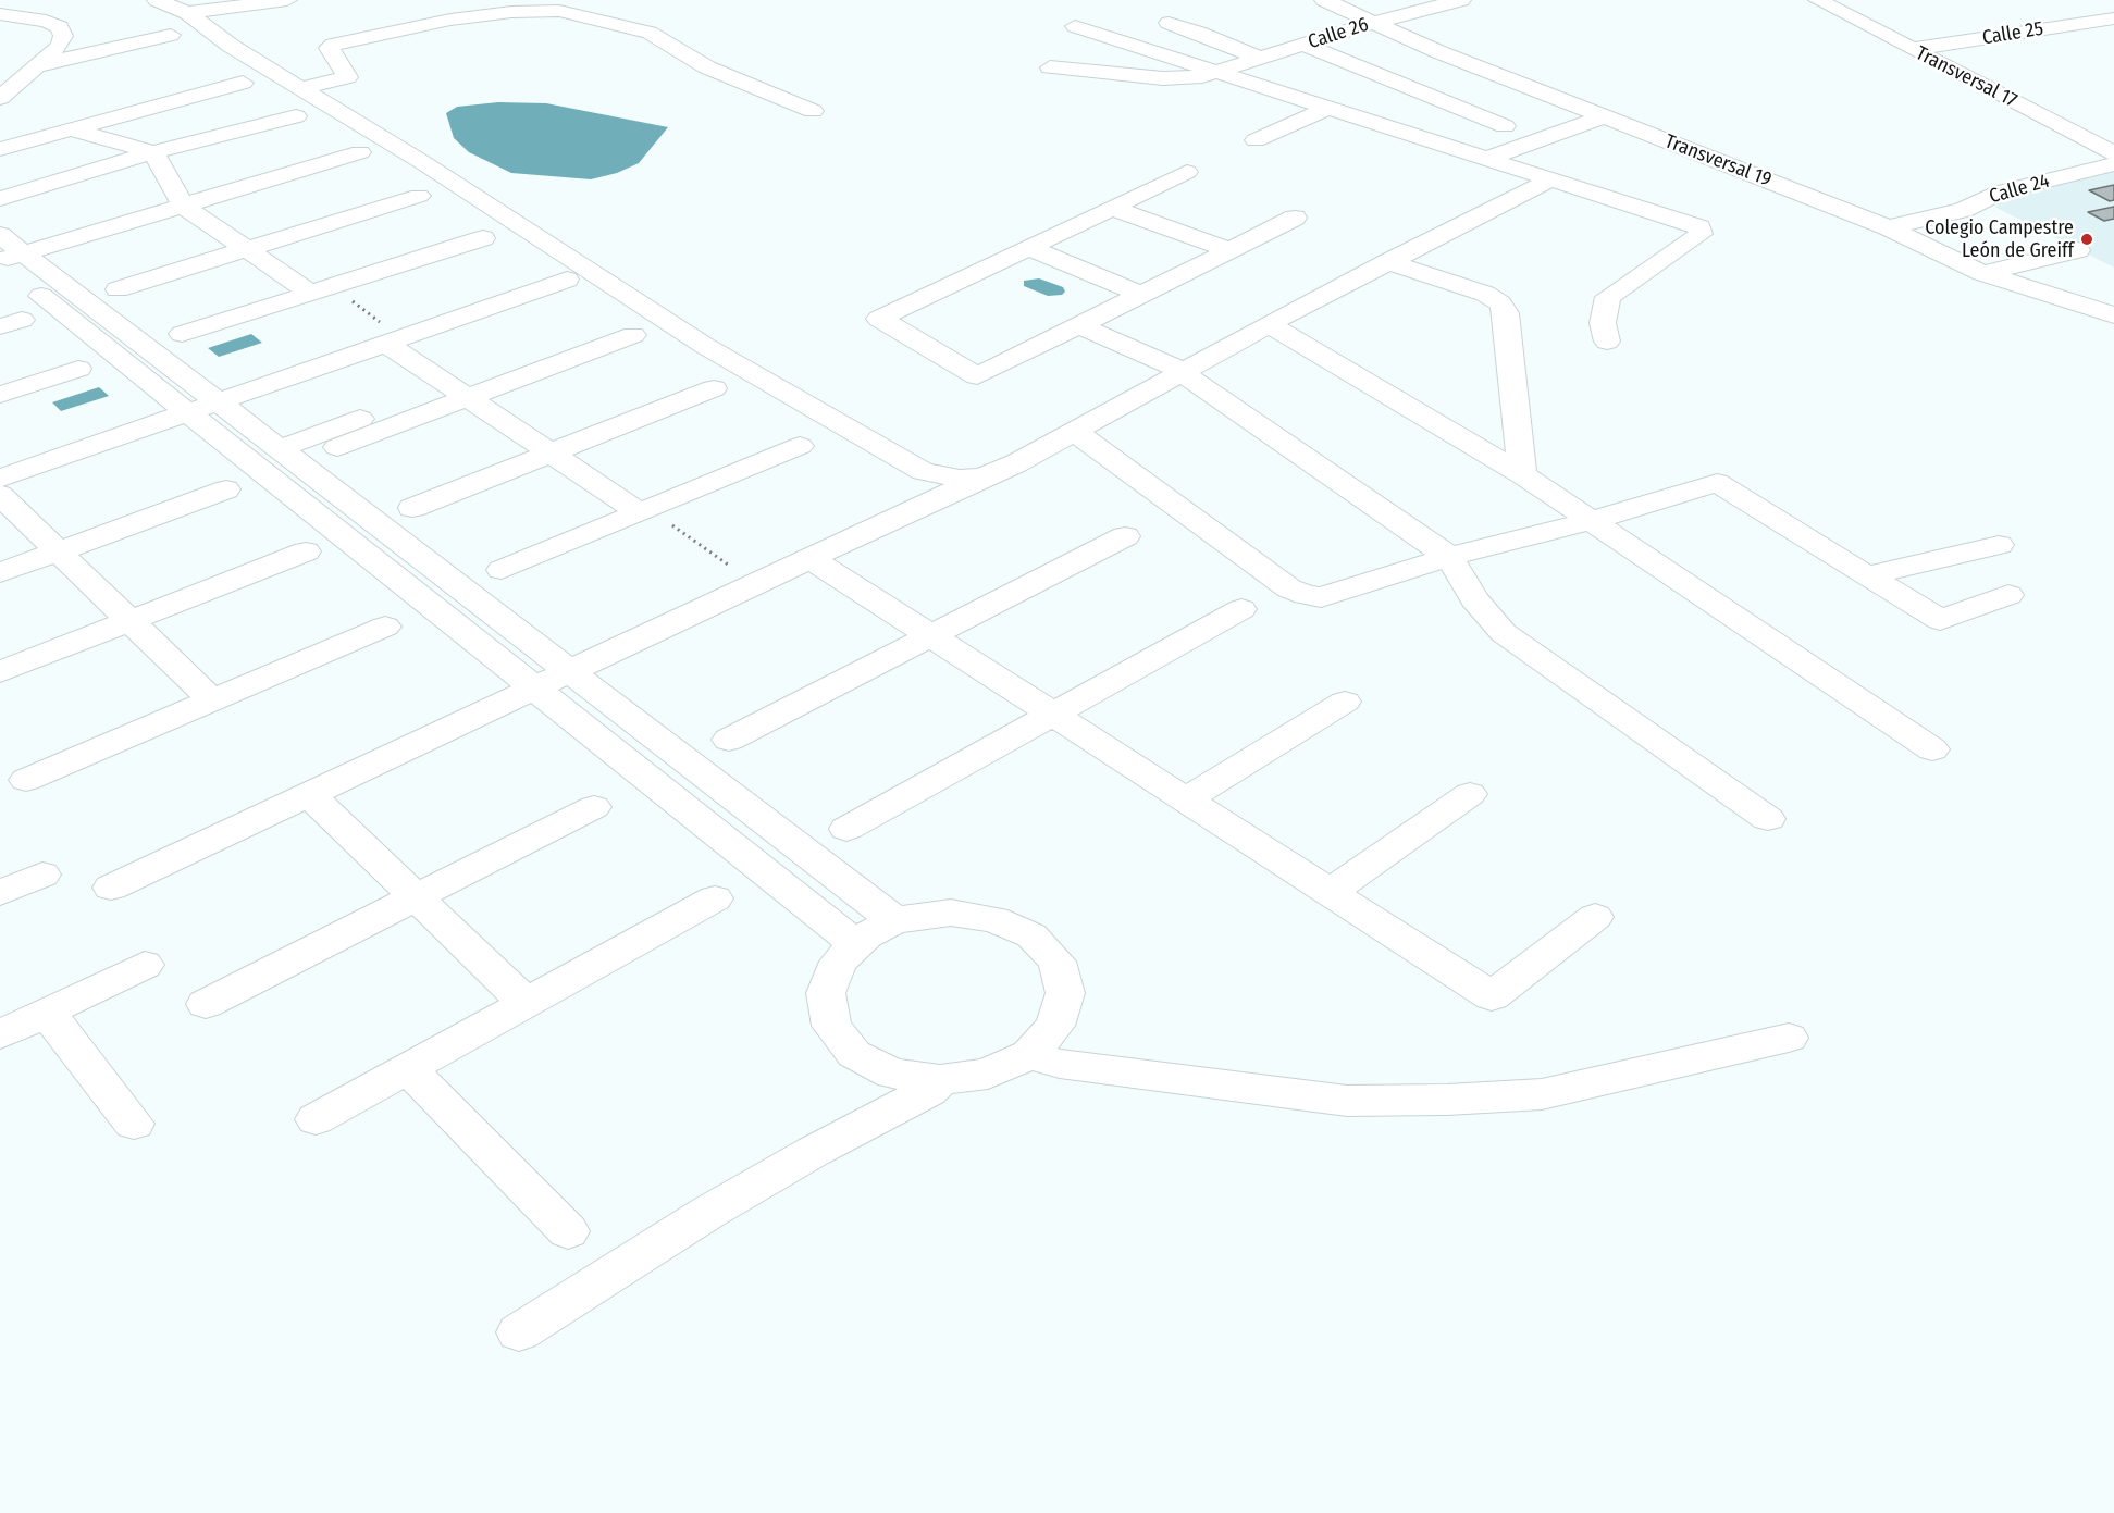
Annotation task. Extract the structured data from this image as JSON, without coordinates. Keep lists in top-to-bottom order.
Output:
{
  "streets": {
    "street": [
      "Calle 26",
      "Calle 25",
      "Transversal 17",
      "Transversal 19",
      "Calle 24"
    ]
  },
  "crossings": [
    ["Calle 26", "Transversal 19"],
    ["Calle 25", "Transversal 17"],
    ["Transversal 19", "Calle 24"]
  ],
  "places": ["Colegio Campestre León de Greiff"]
}
